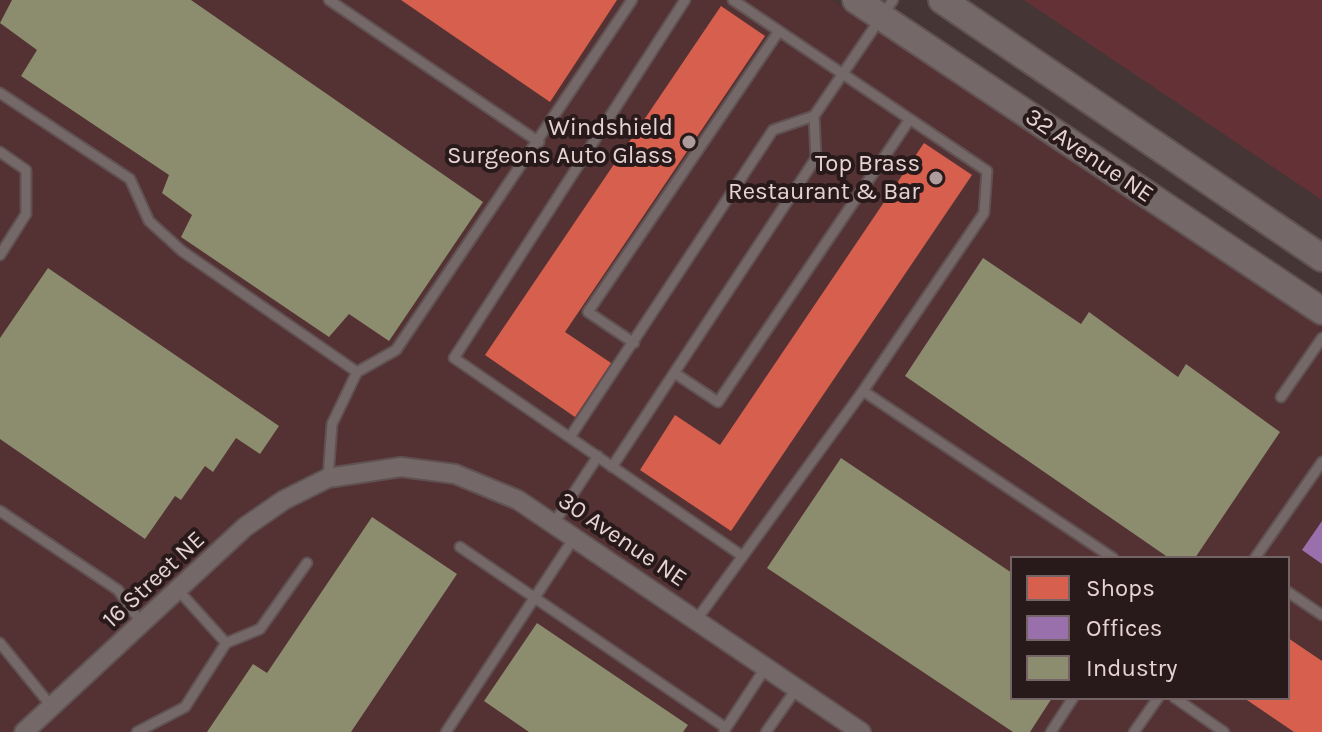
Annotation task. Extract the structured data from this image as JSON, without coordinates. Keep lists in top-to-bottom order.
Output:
{
  "streets": {
    "main road": ["32 Avenue NE"],
    "street": ["30 Avenue NE", "16 Street NE"]
  },
  "crossings": [
    ["30 Avenue NE", "16 Street NE"]
  ],
  "places": ["Windshield Surgeons Auto Glass", "Top Brass Restaurant & Bar"],
  "legend": ["Shops", "Offices", "Industry"]
}
